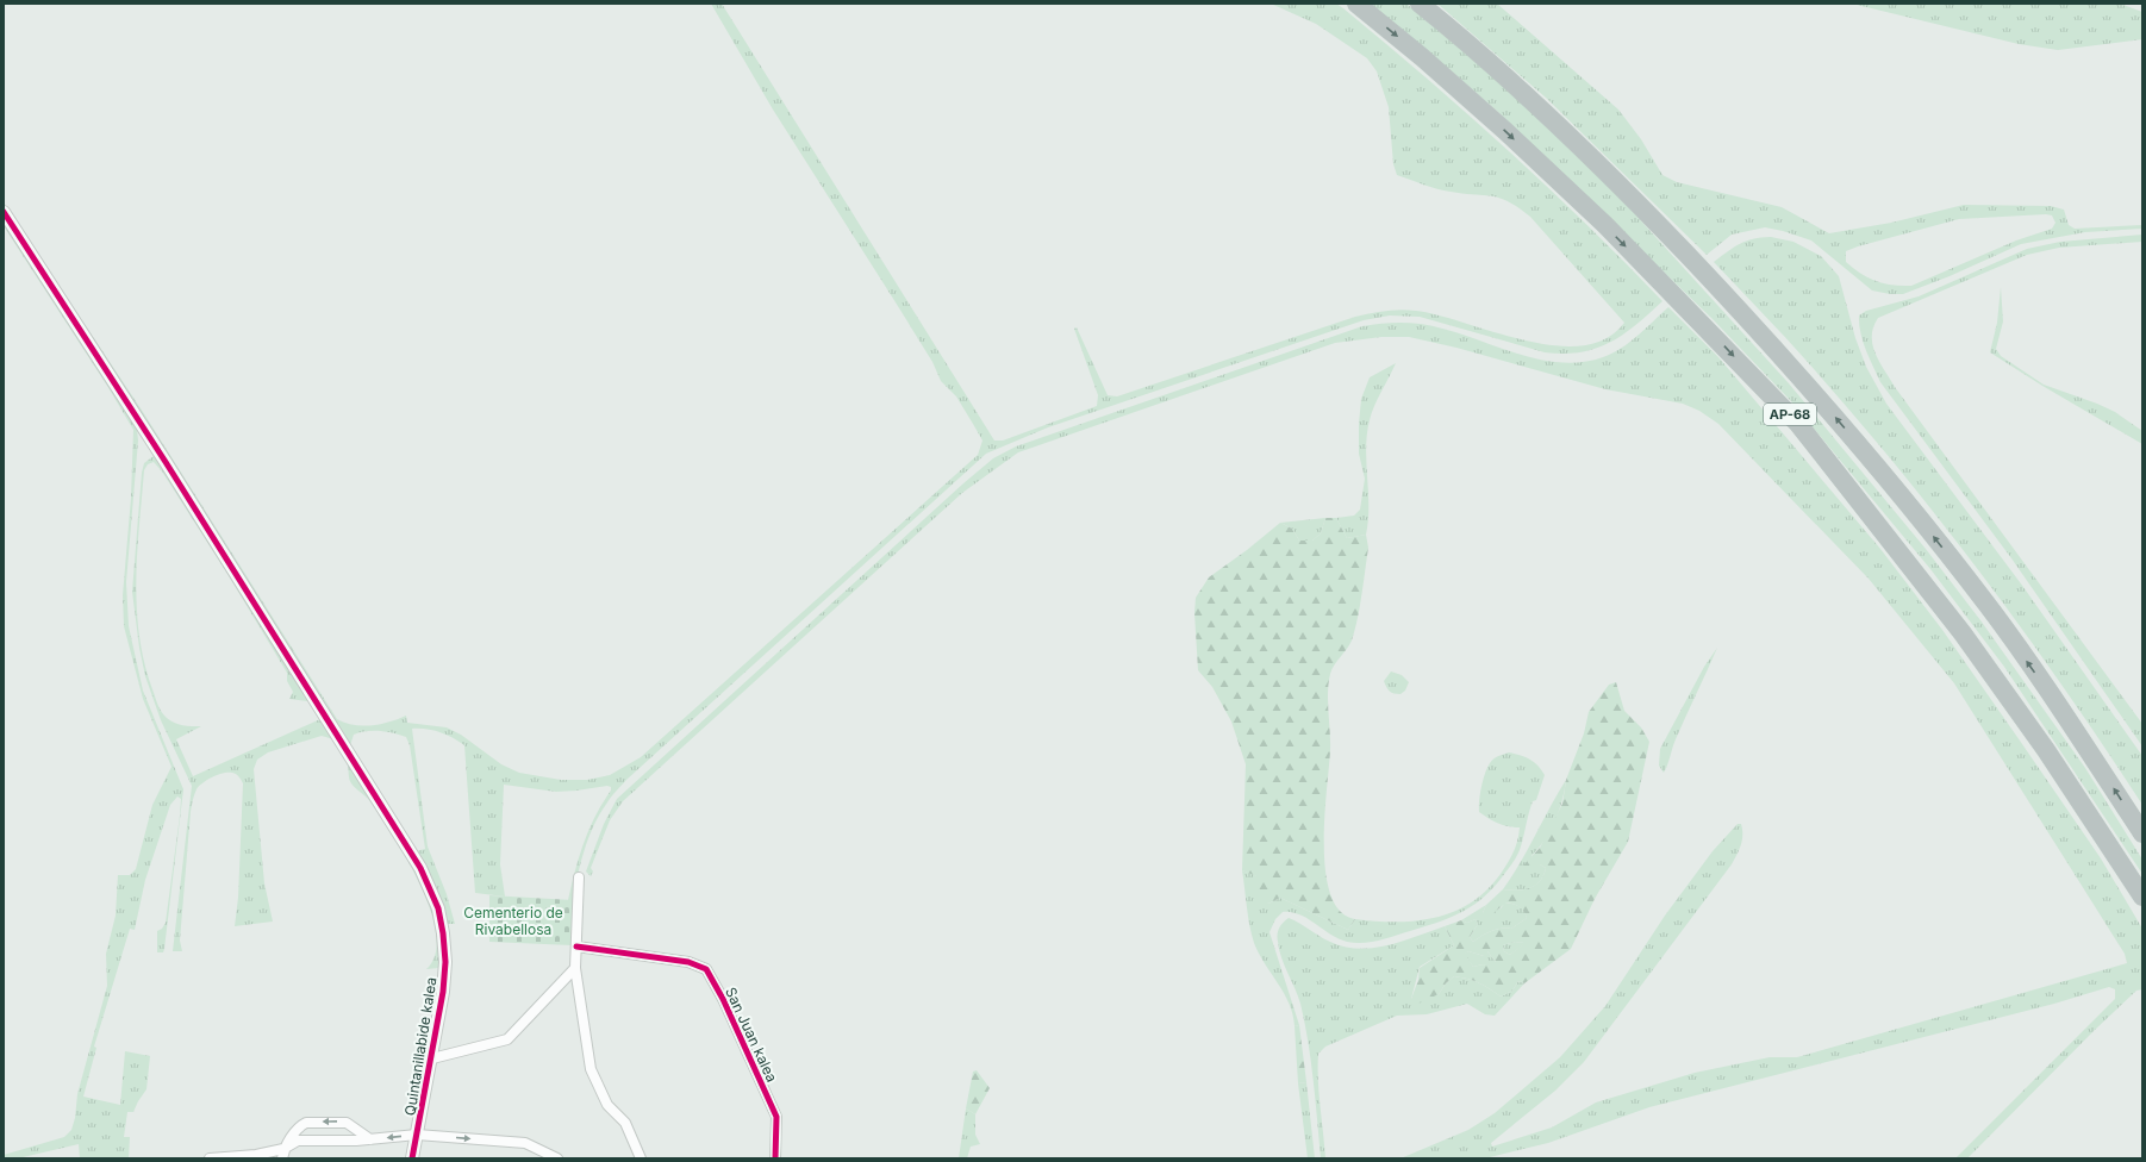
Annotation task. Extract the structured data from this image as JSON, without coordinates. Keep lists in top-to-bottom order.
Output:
{
  "streets": {
    "highway": ["AP-68"],
    "street": ["San Juan kalea", "Quintanillabide kalea"]
  },
  "parks": ["Cementerio de Rivabellosa"]
}
